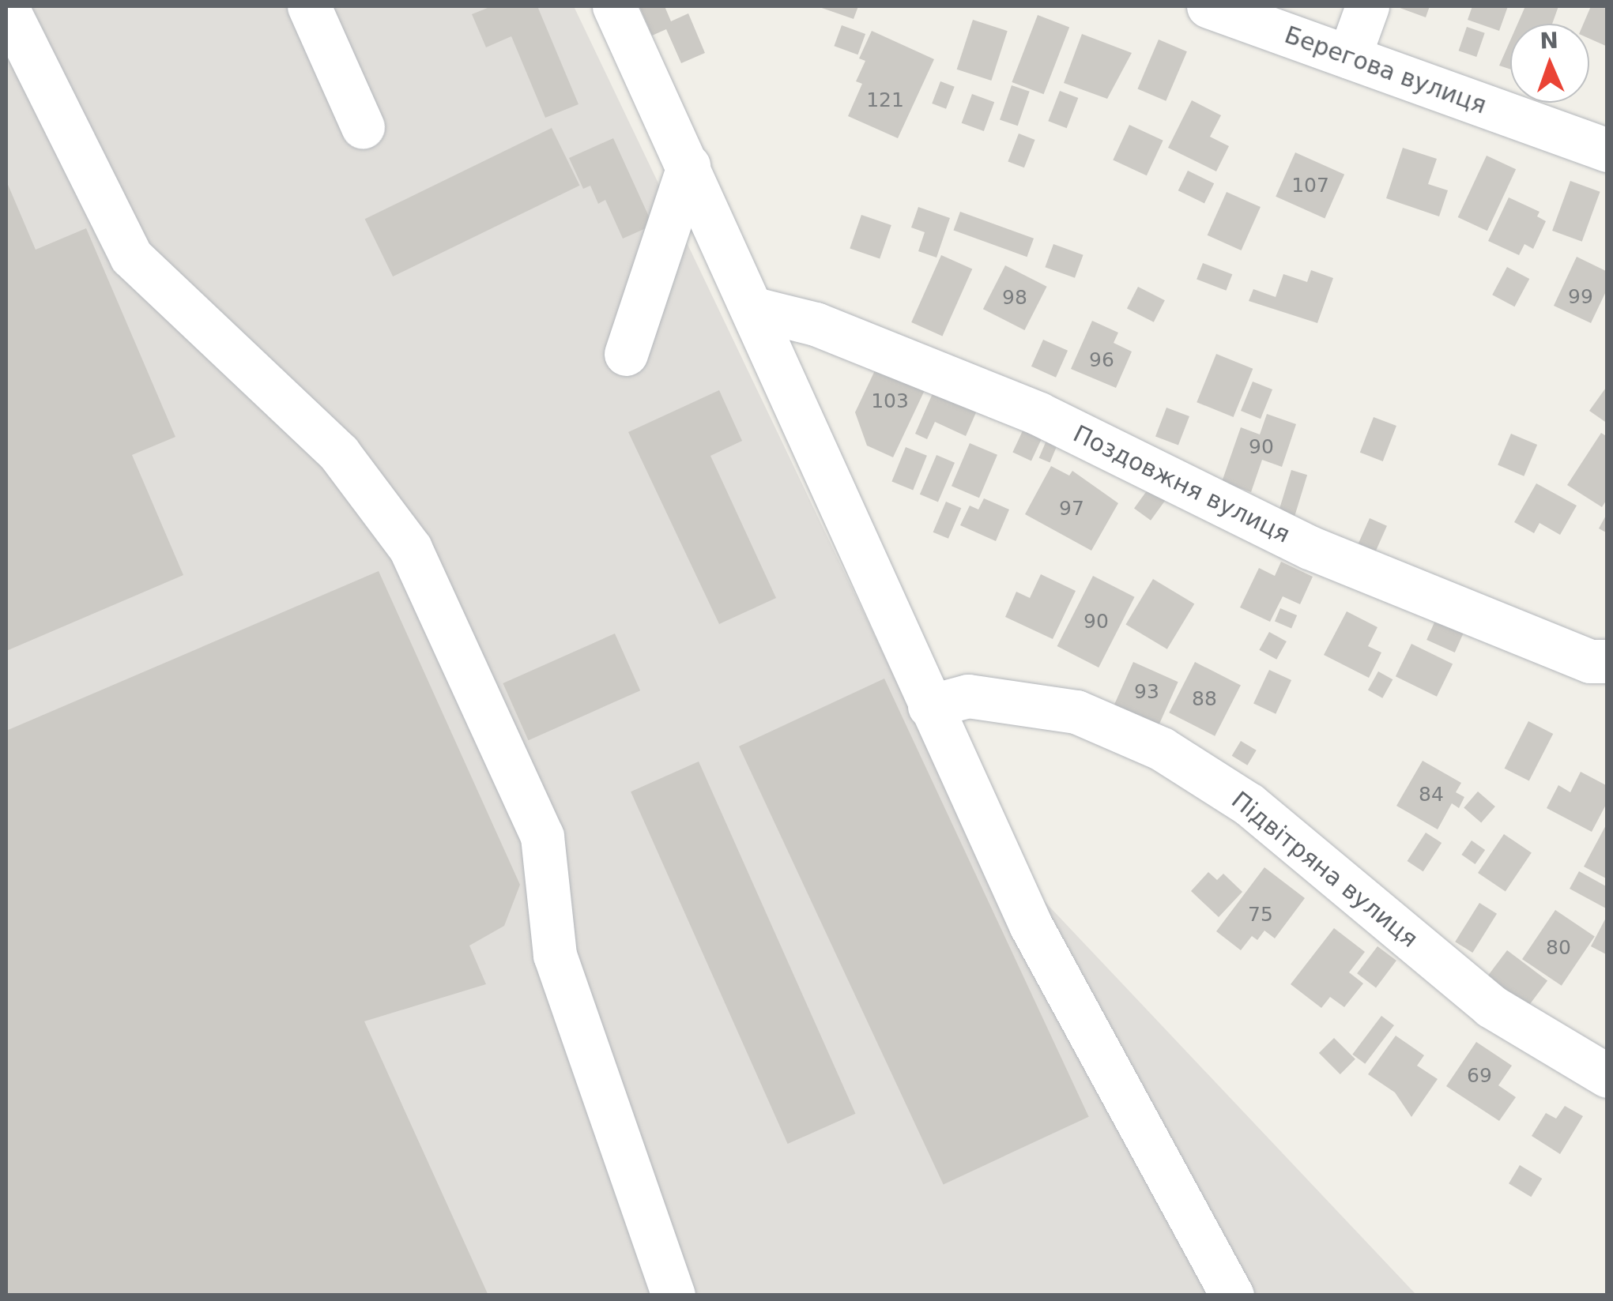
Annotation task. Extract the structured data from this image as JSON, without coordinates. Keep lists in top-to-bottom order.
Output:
{
  "streets": {
    "street": ["Берегова вулиця", "Поздовжня вулиця", "Підвітряна вулиця"]
  },
  "house_numbers": [
    "121",
    "107",
    "99",
    "98",
    "96",
    "103",
    "90",
    "97",
    "90",
    "93",
    "88",
    "84",
    "75",
    "80",
    "69"
  ],
  "north": "top"
}
